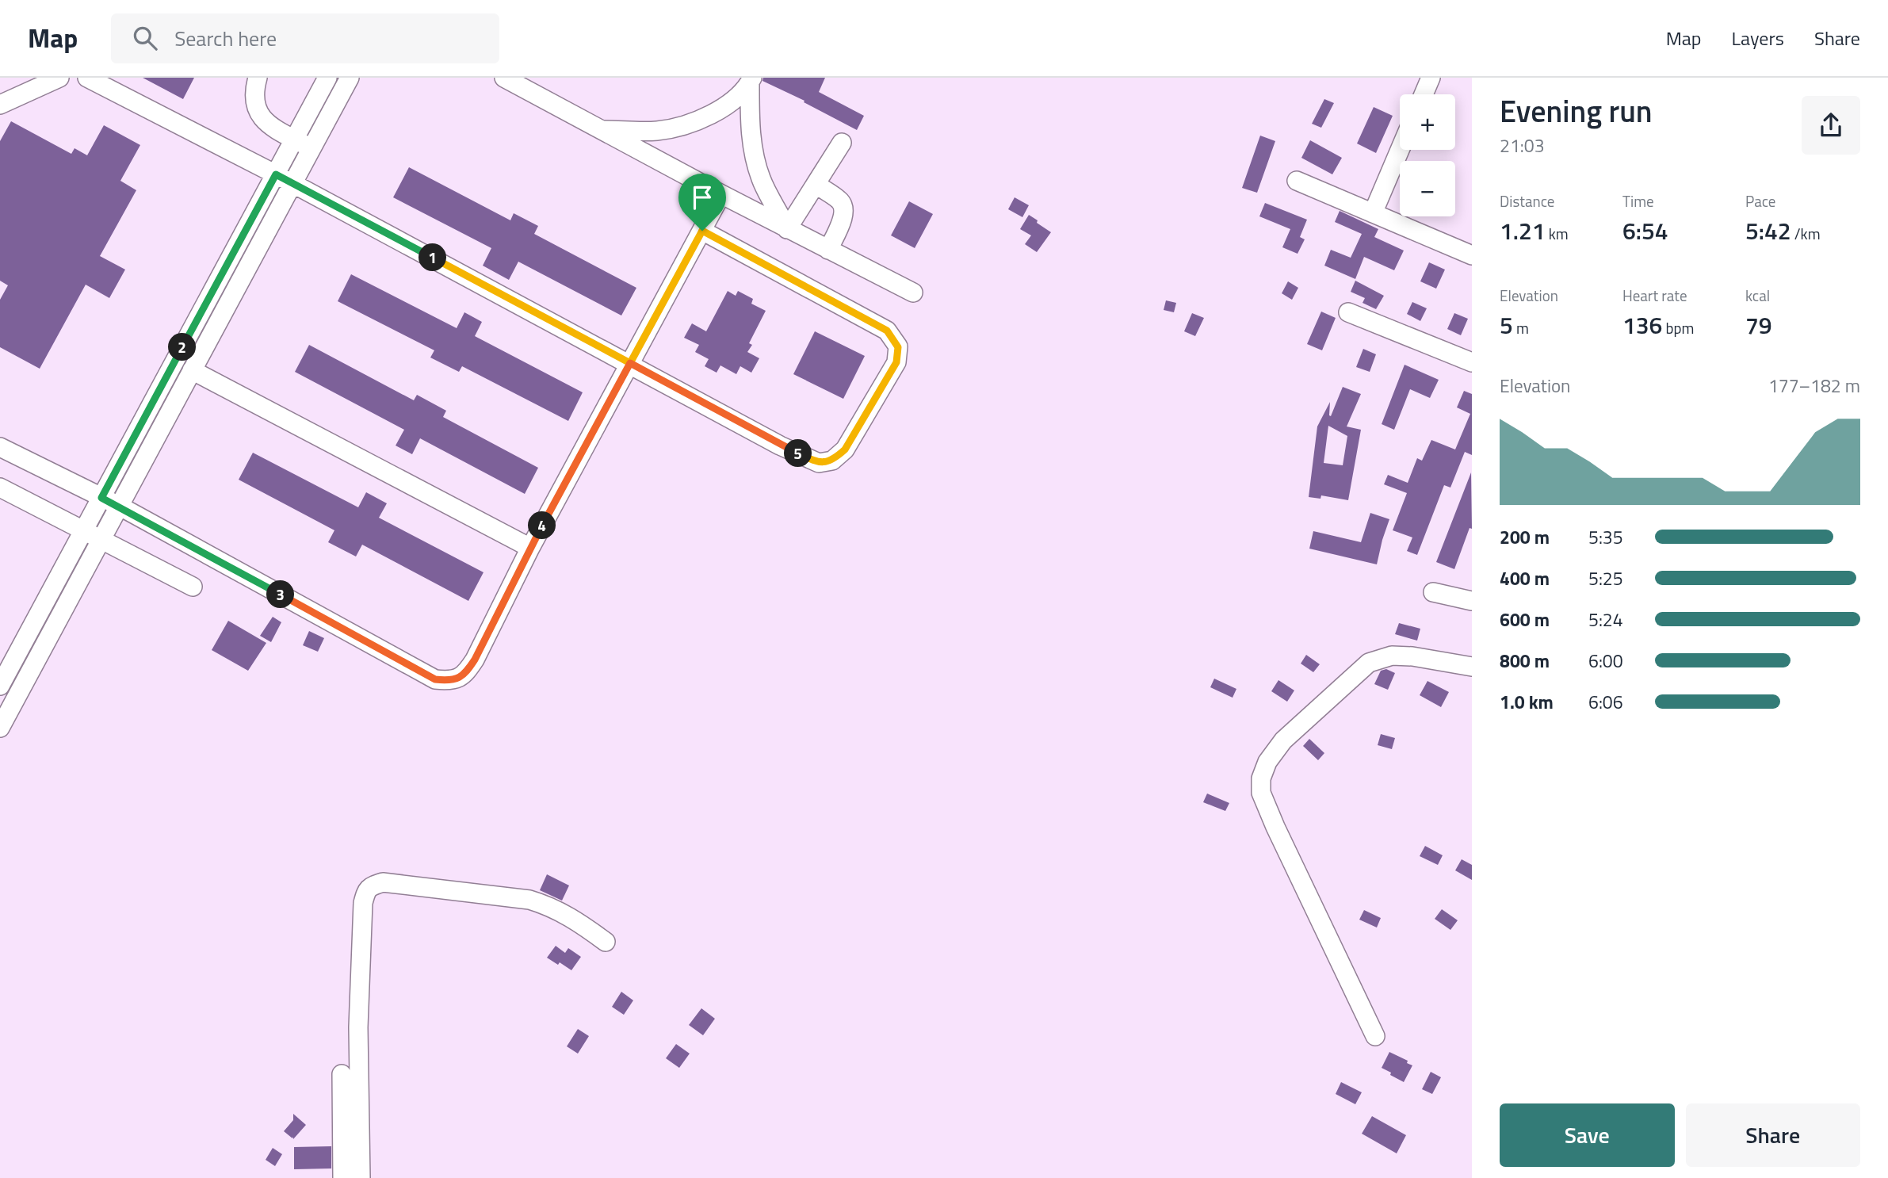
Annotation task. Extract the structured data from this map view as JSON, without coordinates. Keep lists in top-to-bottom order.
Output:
{
  "page": {
    "header": "Map",
    "search": "Search here",
    "nav": ["Map", "Layers", "Share"],
    "heading": ["Evening run", "21:03"],
    "map_buttons": ["+", "−"],
    "stats": [
      ["Distance", "1.21 km"],
      ["Time", "6:54"],
      ["Pace", "5:42 /km"],
      ["Elevation", "5 m"],
      ["Heart rate", "136 bpm"],
      ["kcal", "79"]
    ],
    "pins": [
      "1",
      "2",
      "5",
      "4",
      "3"
    ],
    "chart": ["Elevation", "177–182 m"],
    "list": [
      {
        "name": "200 m",
        "note": "5:35"
      },
      {
        "name": "400 m",
        "note": "5:25"
      },
      {
        "name": "600 m",
        "note": "5:24"
      },
      {
        "name": "800 m",
        "note": "6:00"
      },
      {
        "name": "1.0 km",
        "note": "6:06"
      }
    ],
    "buttons": ["Save", "Share"]
  }
}
